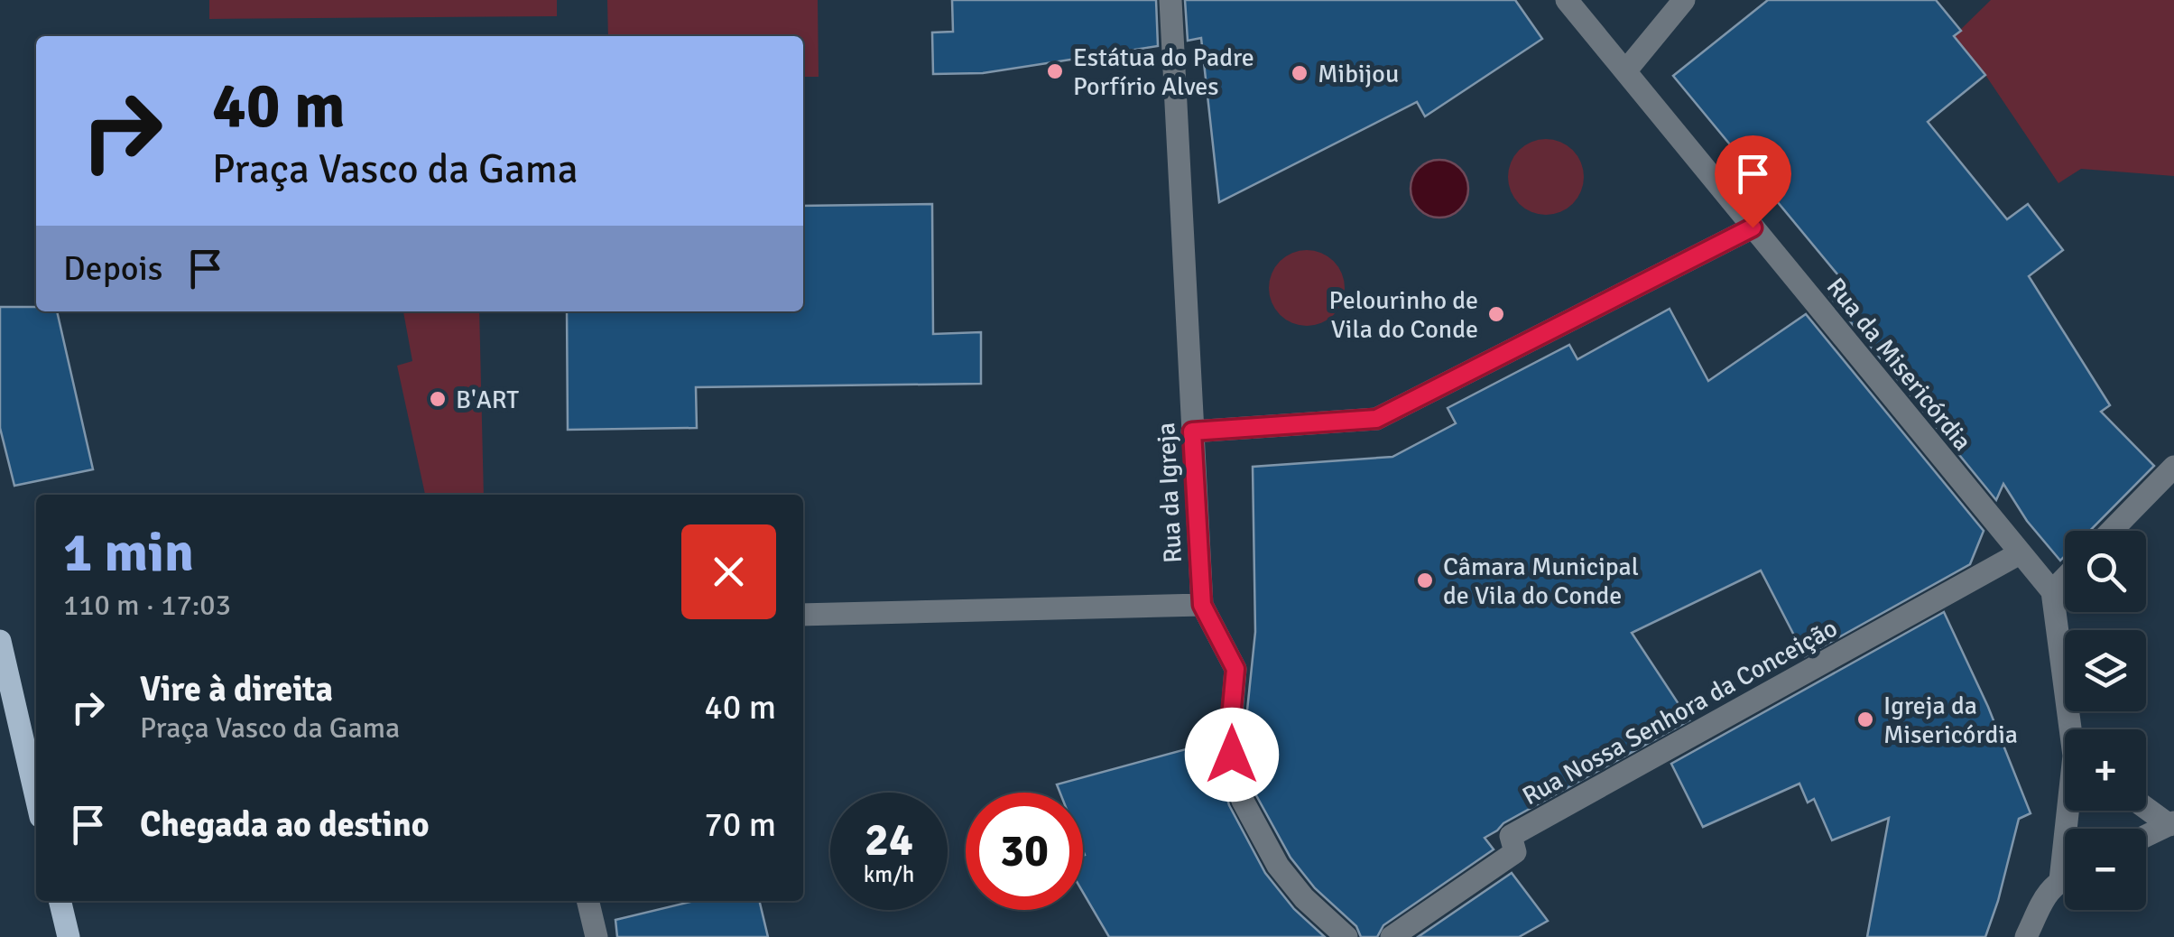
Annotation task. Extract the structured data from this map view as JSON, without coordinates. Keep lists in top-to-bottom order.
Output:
{
  "streets": {
    "street": ["Rua da Misericórdia", "Rua da Igreja", "Rua Nossa Senhora da Conceição"]
  },
  "crossings": [
    ["Rua da Misericórdia", "Rua Nossa Senhora da Conceição"]
  ],
  "places": [
    "Estátua do Padre Porfírio Alves",
    "Mibijou",
    "Pelourinho de Vila do Conde",
    "B'ART",
    "Câmara Municipal de Vila do Conde",
    "Igreja da Misericórdia"
  ],
  "page": {
    "turn": ["40 m", "Praça Vasco da Gama"],
    "then": "Depois",
    "heading": ["1 min", "110 m · 17:03"],
    "map_buttons": ["+", "−"],
    "list": [
      {
        "name": "Vire à direita",
        "note": "Praça Vasco da Gama",
        "value": "40 m"
      },
      {
        "name": "Chegada ao destino",
        "value": "70 m"
      }
    ],
    "speed": "24 km/h",
    "limit": "30"
  }
}
